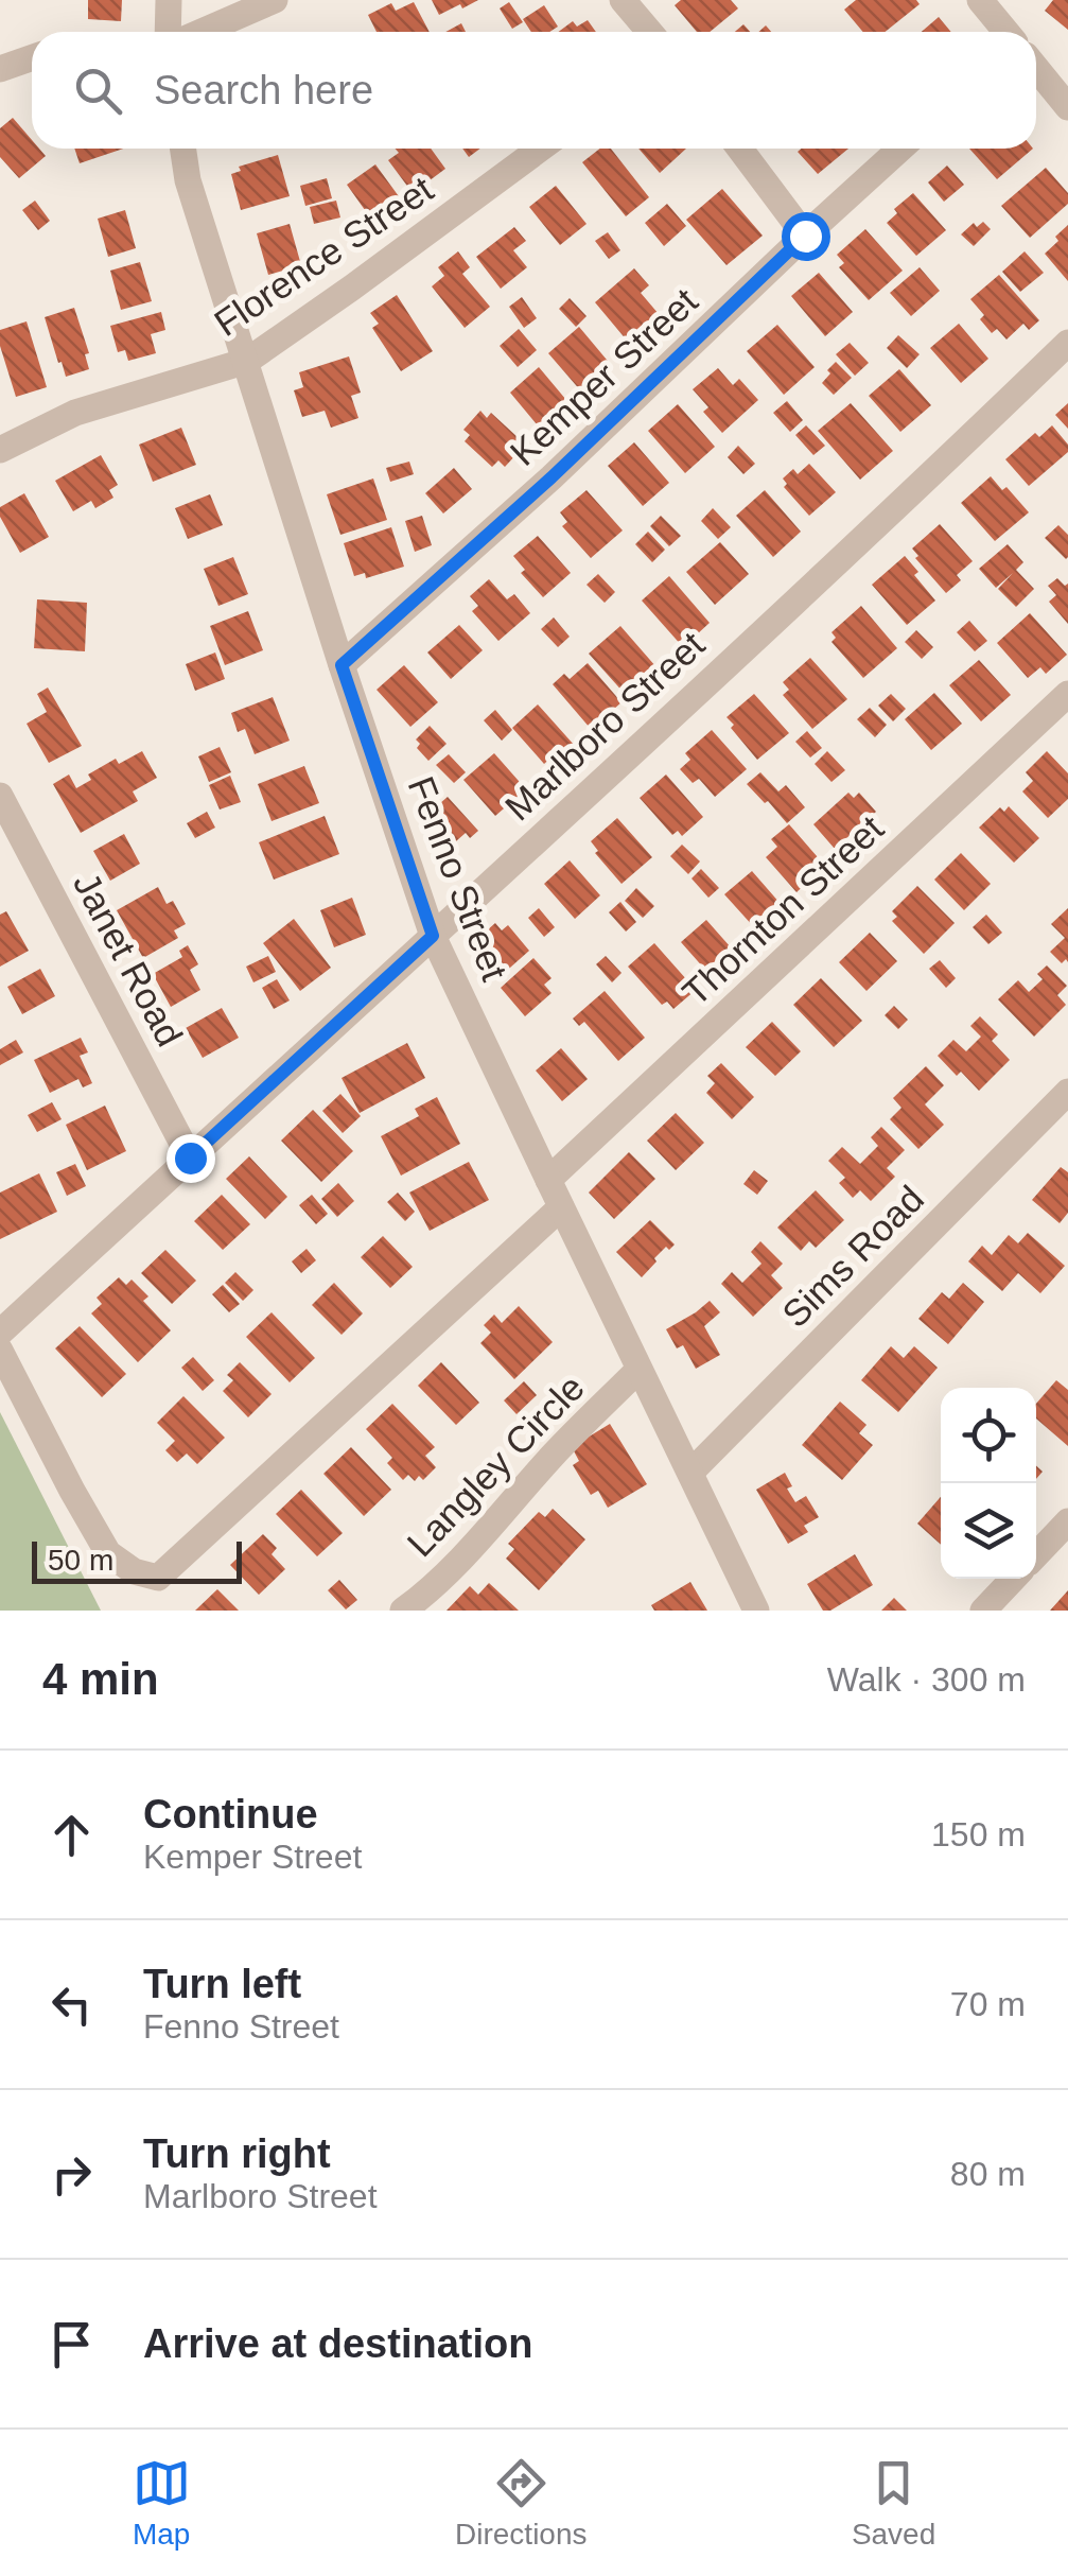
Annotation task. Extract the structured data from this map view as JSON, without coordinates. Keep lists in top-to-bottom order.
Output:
{
  "streets": {
    "street": [
      "Florence Street",
      "Kemper Street",
      "Marlboro Street",
      "Fenno Street",
      "Thornton Street",
      "Janet Road",
      "Sims Road",
      "Langley Circle"
    ]
  },
  "crossings": [
    ["Florence Street", "Fenno Street"],
    ["Kemper Street", "Fenno Street"],
    ["Marlboro Street", "Fenno Street"],
    ["Marlboro Street", "Janet Road"],
    ["Fenno Street", "Thornton Street"],
    ["Fenno Street", "Sims Road"],
    ["Fenno Street", "Langley Circle"]
  ],
  "scale_bar": "50 m",
  "page": {
    "search": "Search here",
    "scale": "50 m",
    "heading": ["4 min", "Walk · 300 m"],
    "list": [
      ["Continue", "Kemper Street", "150 m"],
      ["Turn left", "Fenno Street", "70 m"],
      ["Turn right", "Marlboro Street", "80 m"],
      "Arrive at destination"
    ],
    "nav": ["Map", "Directions", "Saved"]
  }
}
